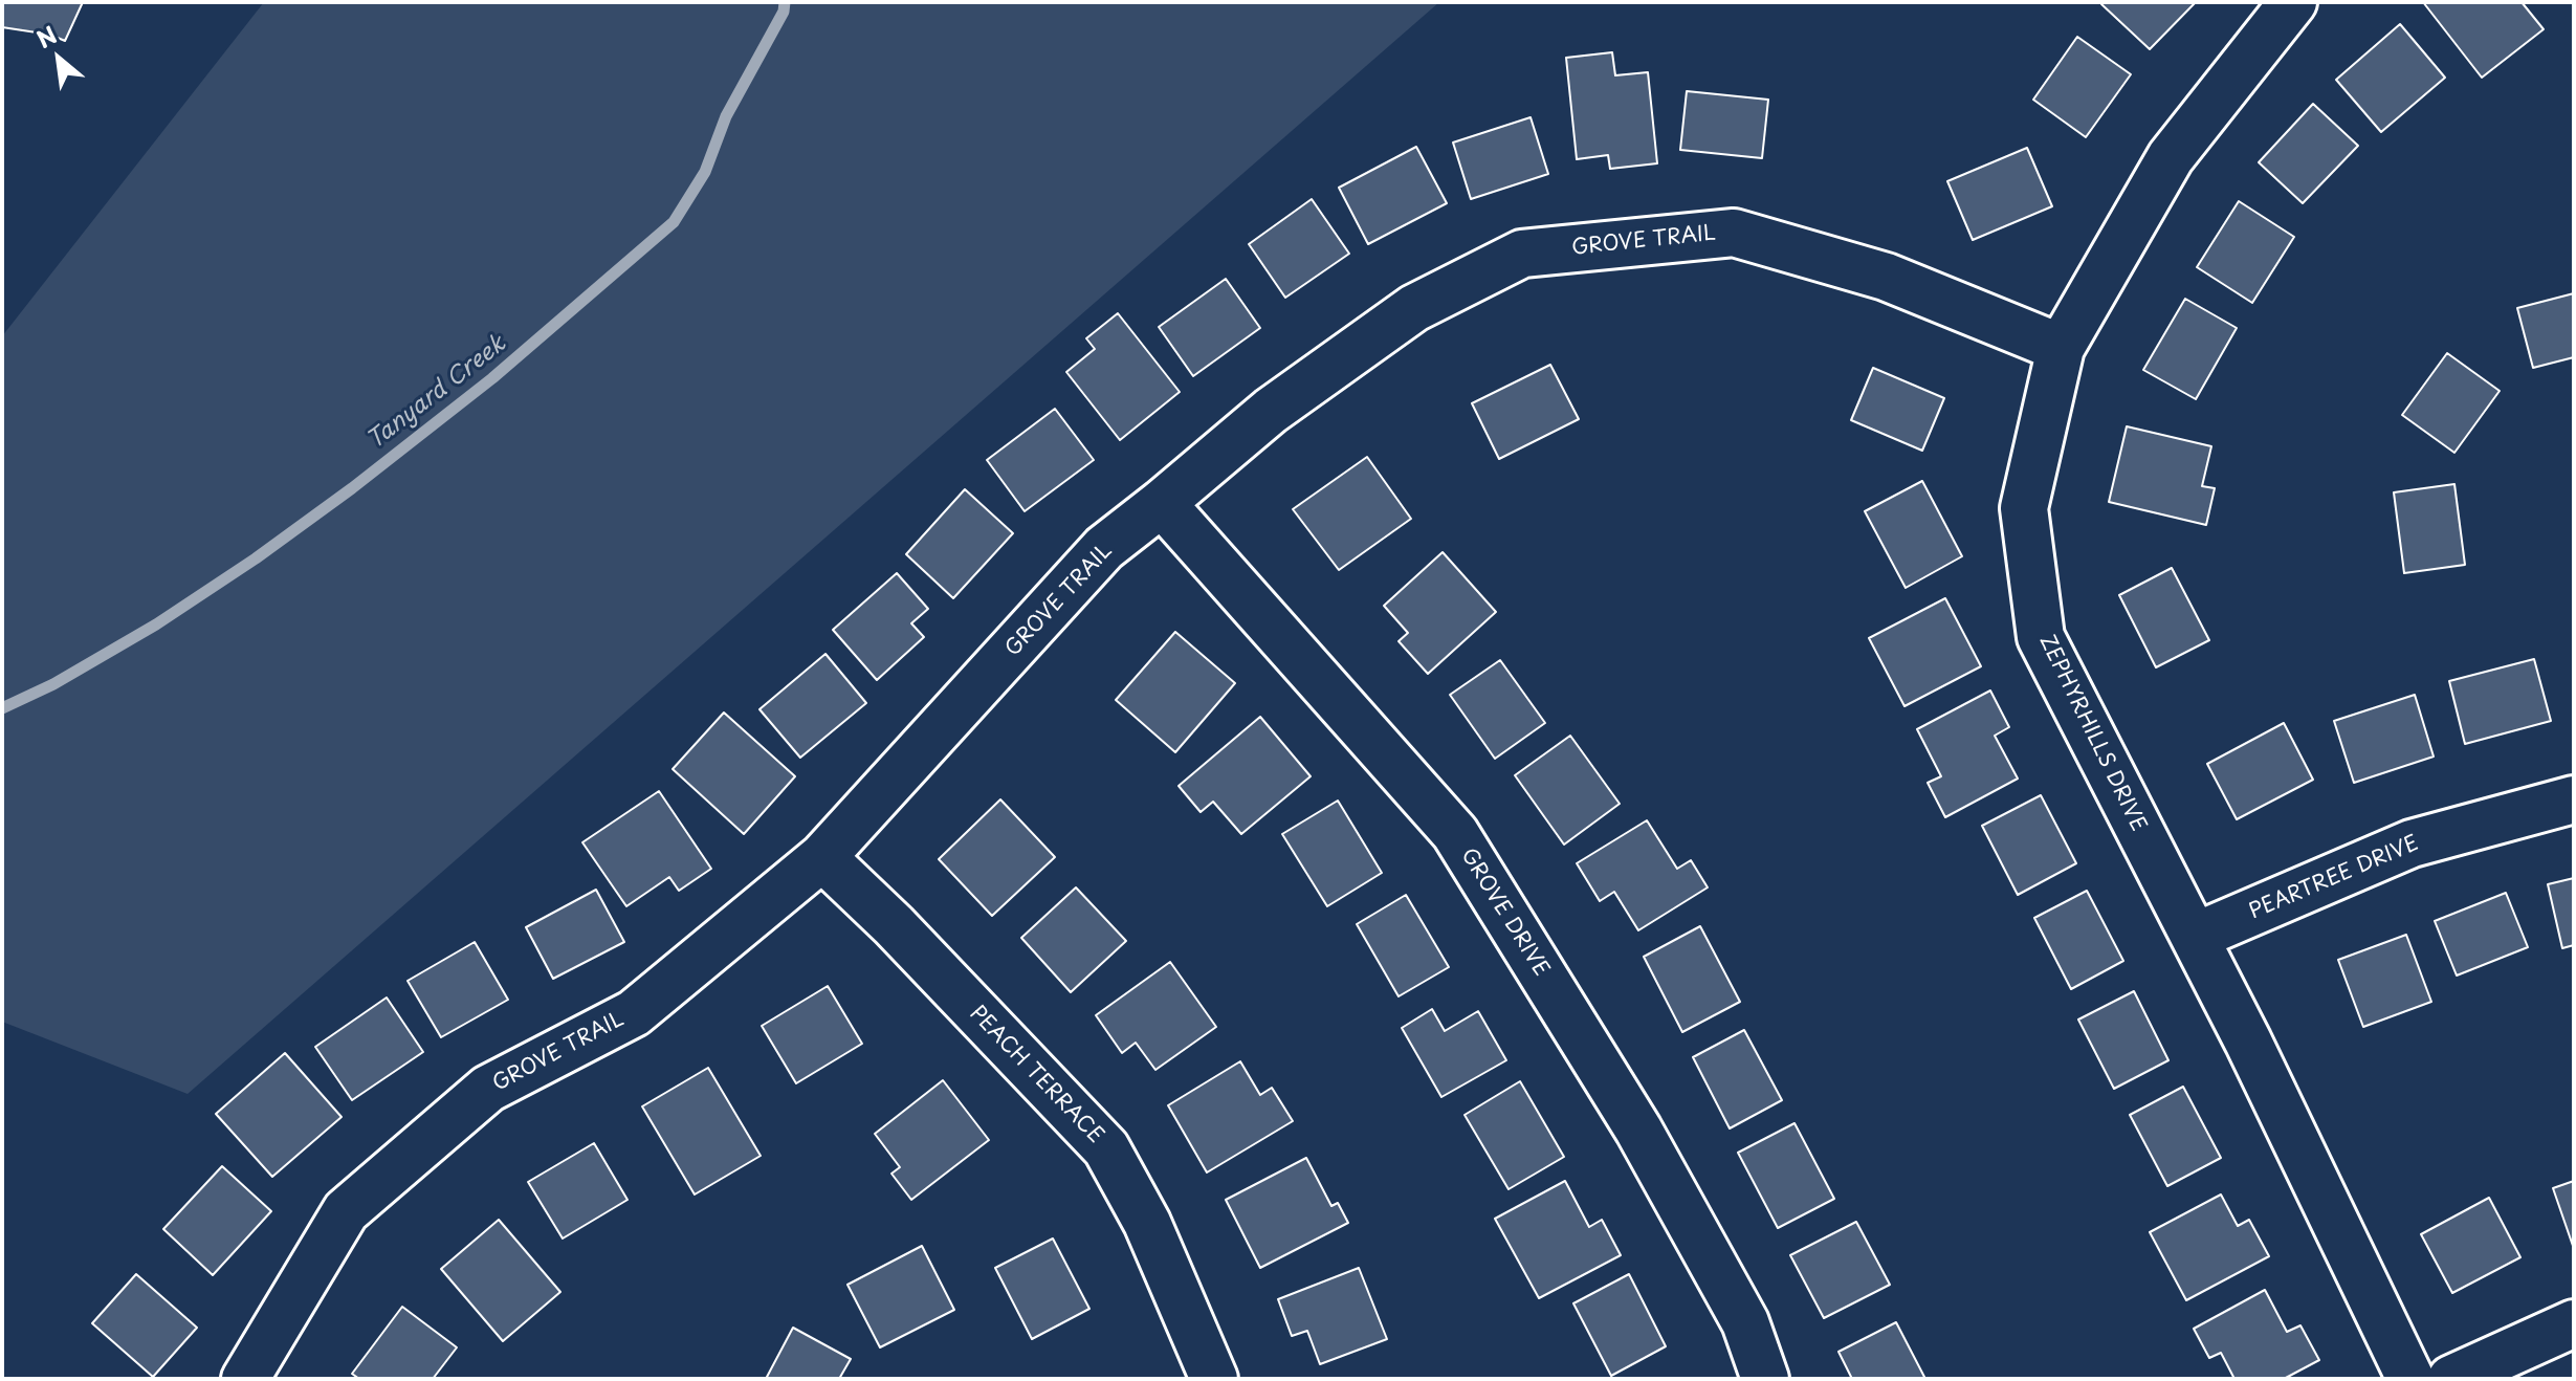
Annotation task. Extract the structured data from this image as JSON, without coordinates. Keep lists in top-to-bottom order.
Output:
{
  "streets": {
    "street": [
      "GROVE TRAIL",
      "ZEPHYRHILLS DRIVE",
      "PEARTREE DRIVE",
      "GROVE DRIVE",
      "PEACH TERRACE"
    ]
  },
  "crossings": [
    ["GROVE TRAIL", "ZEPHYRHILLS DRIVE"],
    ["GROVE TRAIL", "GROVE DRIVE"],
    ["GROVE TRAIL", "PEACH TERRACE"],
    ["ZEPHYRHILLS DRIVE", "PEARTREE DRIVE"]
  ],
  "water": ["Tanyard Creek"],
  "north": "top left"
}
